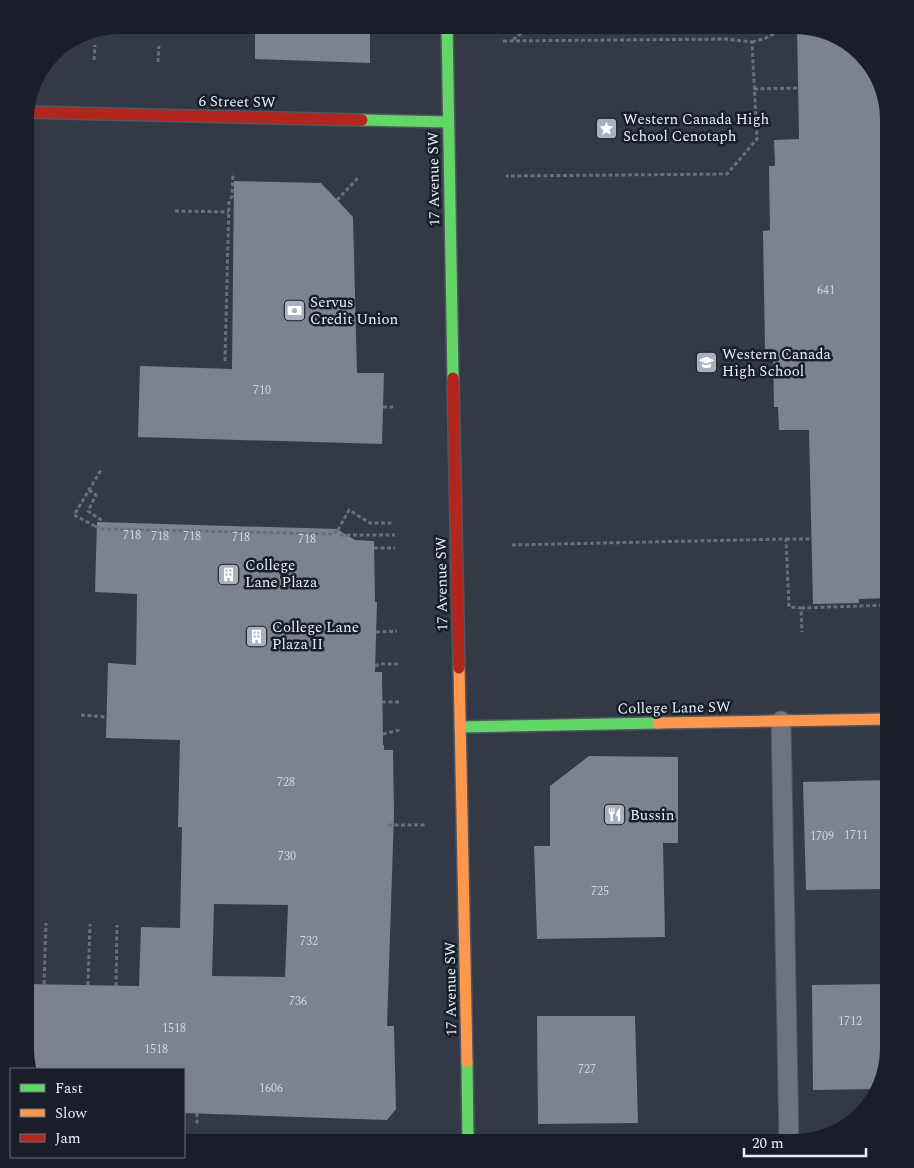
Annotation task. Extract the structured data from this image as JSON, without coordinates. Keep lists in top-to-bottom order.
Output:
{
  "streets": {
    "main road": ["6 Street SW", "17 Avenue SW", "College Lane SW"]
  },
  "crossings": [
    ["6 Street SW", "17 Avenue SW"],
    ["17 Avenue SW", "College Lane SW"]
  ],
  "places": {
    "place": ["Western Canada High School Cenotaph"],
    "bank": ["Servus Credit Union"],
    "school or university": ["Western Canada High School"],
    "building": ["College Lane Plaza", "College Lane Plaza II"],
    "restaurant": ["Bussin"]
  },
  "house_numbers": [
    "641",
    "710",
    "718",
    "718",
    "718",
    "718",
    "718",
    "728",
    "1711",
    "1709",
    "730",
    "725",
    "732",
    "736",
    "1712",
    "1518",
    "1518",
    "727",
    "1606"
  ],
  "legend": ["Fast", "Slow", "Jam"],
  "scale_bar": "20 m"
}
